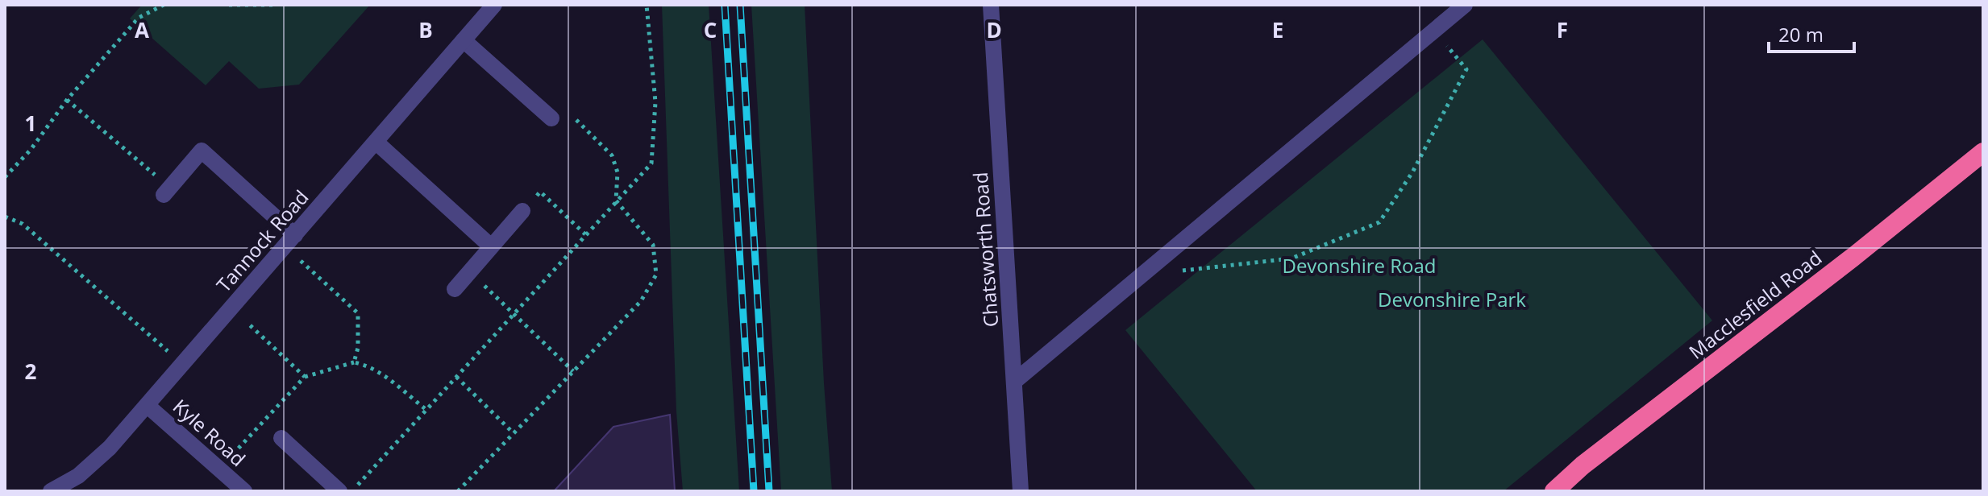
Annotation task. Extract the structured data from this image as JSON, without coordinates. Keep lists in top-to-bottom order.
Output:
{
  "streets": {
    "highway": ["Macclesfield Road"],
    "street": ["Tannock Road", "Chatsworth Road", "Kyle Road"]
  },
  "crossings": [
    ["Tannock Road", "Kyle Road"]
  ],
  "parks": ["Devonshire Road", "Devonshire Park"],
  "scale_bar": "20 m",
  "grid": {
    "columns": [
      "A",
      "B",
      "C",
      "D",
      "E",
      "F"
    ],
    "rows": ["1", "2"]
  }
}
